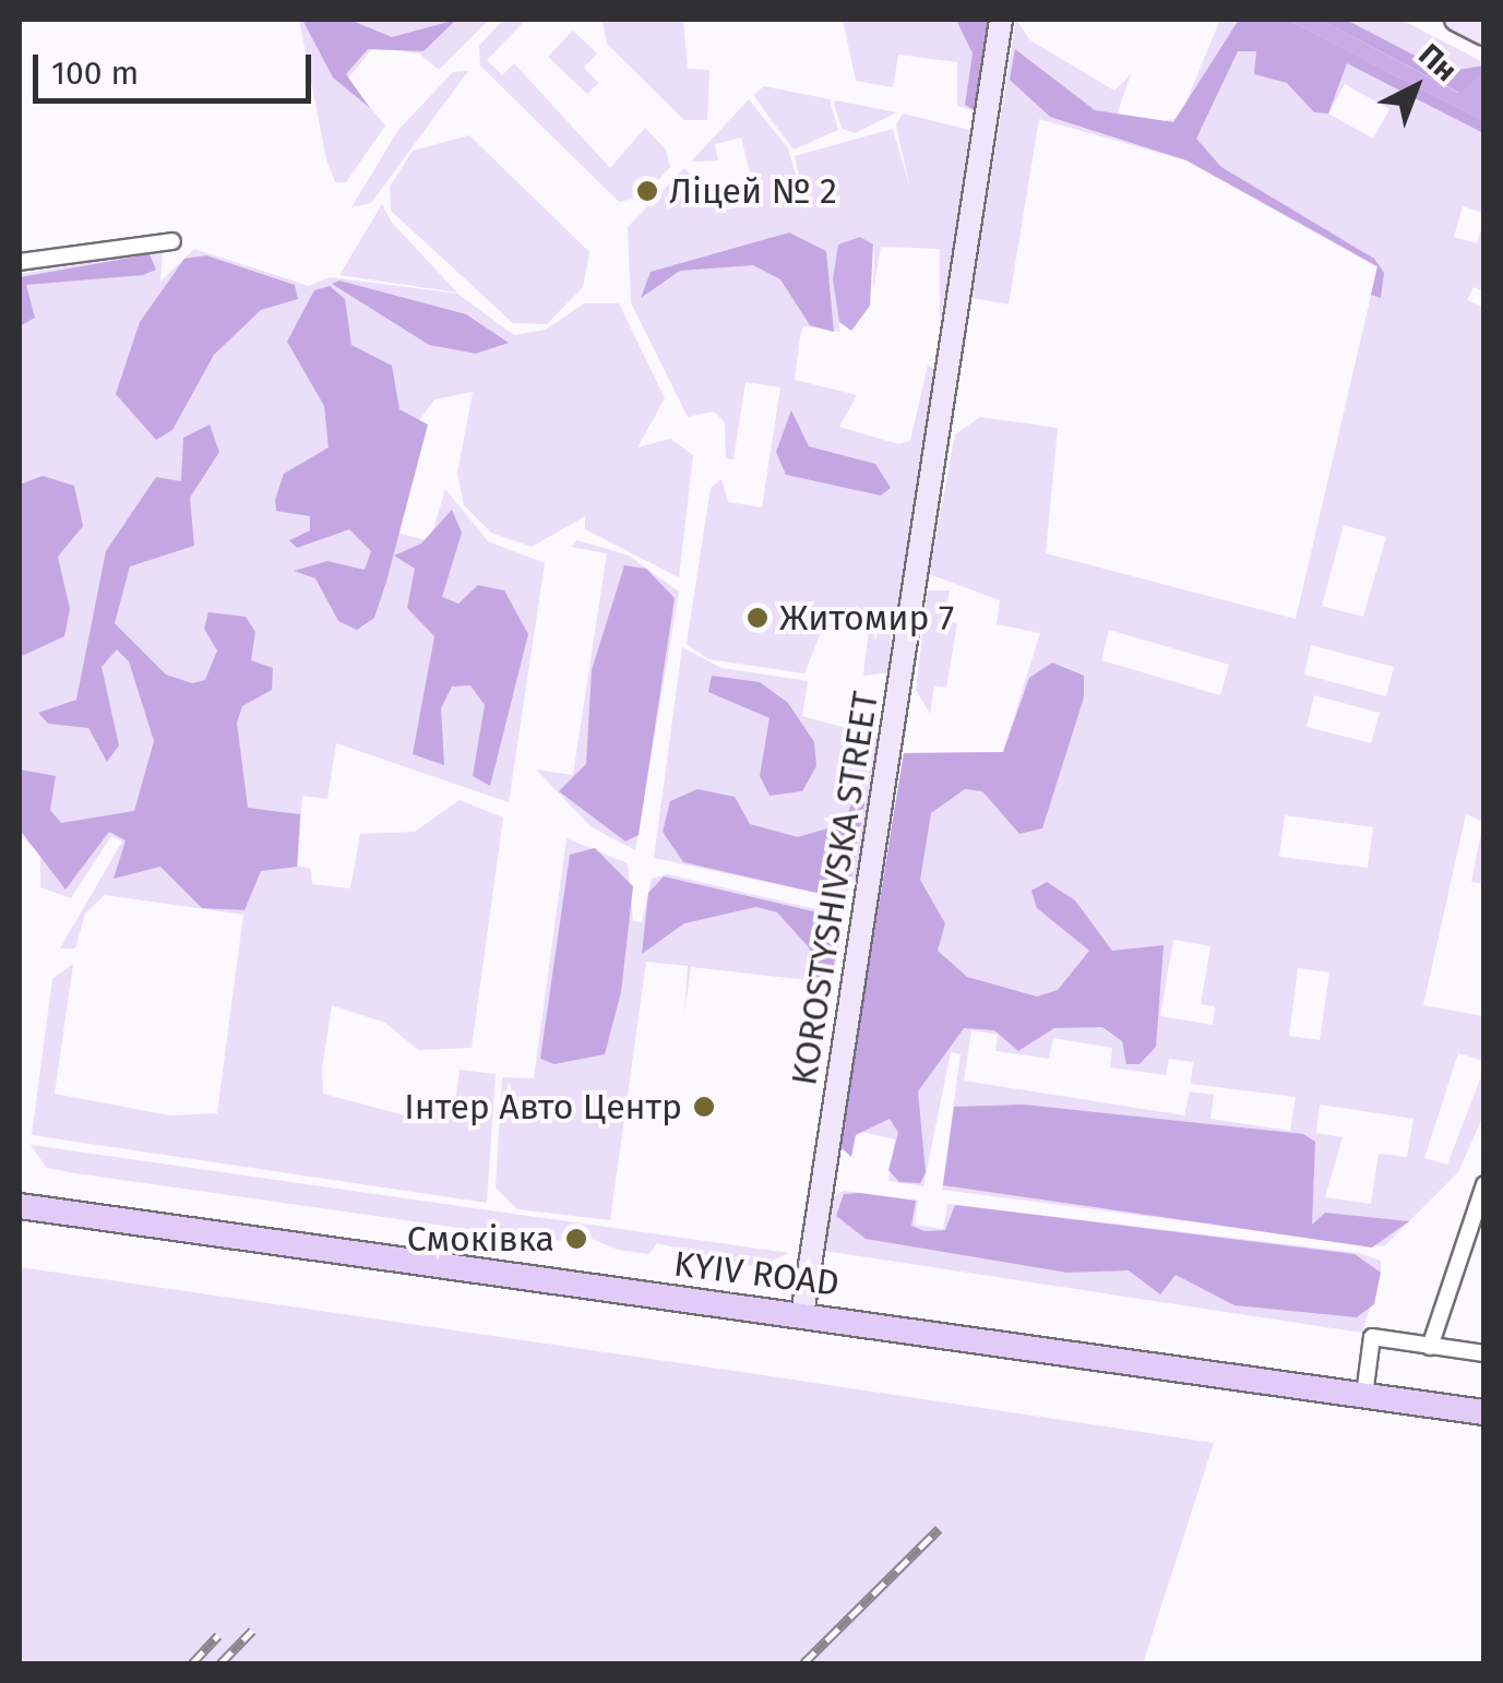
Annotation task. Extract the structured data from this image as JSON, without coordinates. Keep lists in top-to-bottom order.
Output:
{
  "streets": {
    "main road": ["KYIV ROAD"],
    "street": ["KOROSTYSHIVSKA STREET"]
  },
  "crossings": [
    ["KOROSTYSHIVSKA STREET", "KYIV ROAD"]
  ],
  "places": [
    "Ліцей № 2",
    "Житомир 7",
    "Інтер Авто Центр",
    "Смоківка"
  ],
  "scale_bar": "100 m",
  "north": "top right"
}
